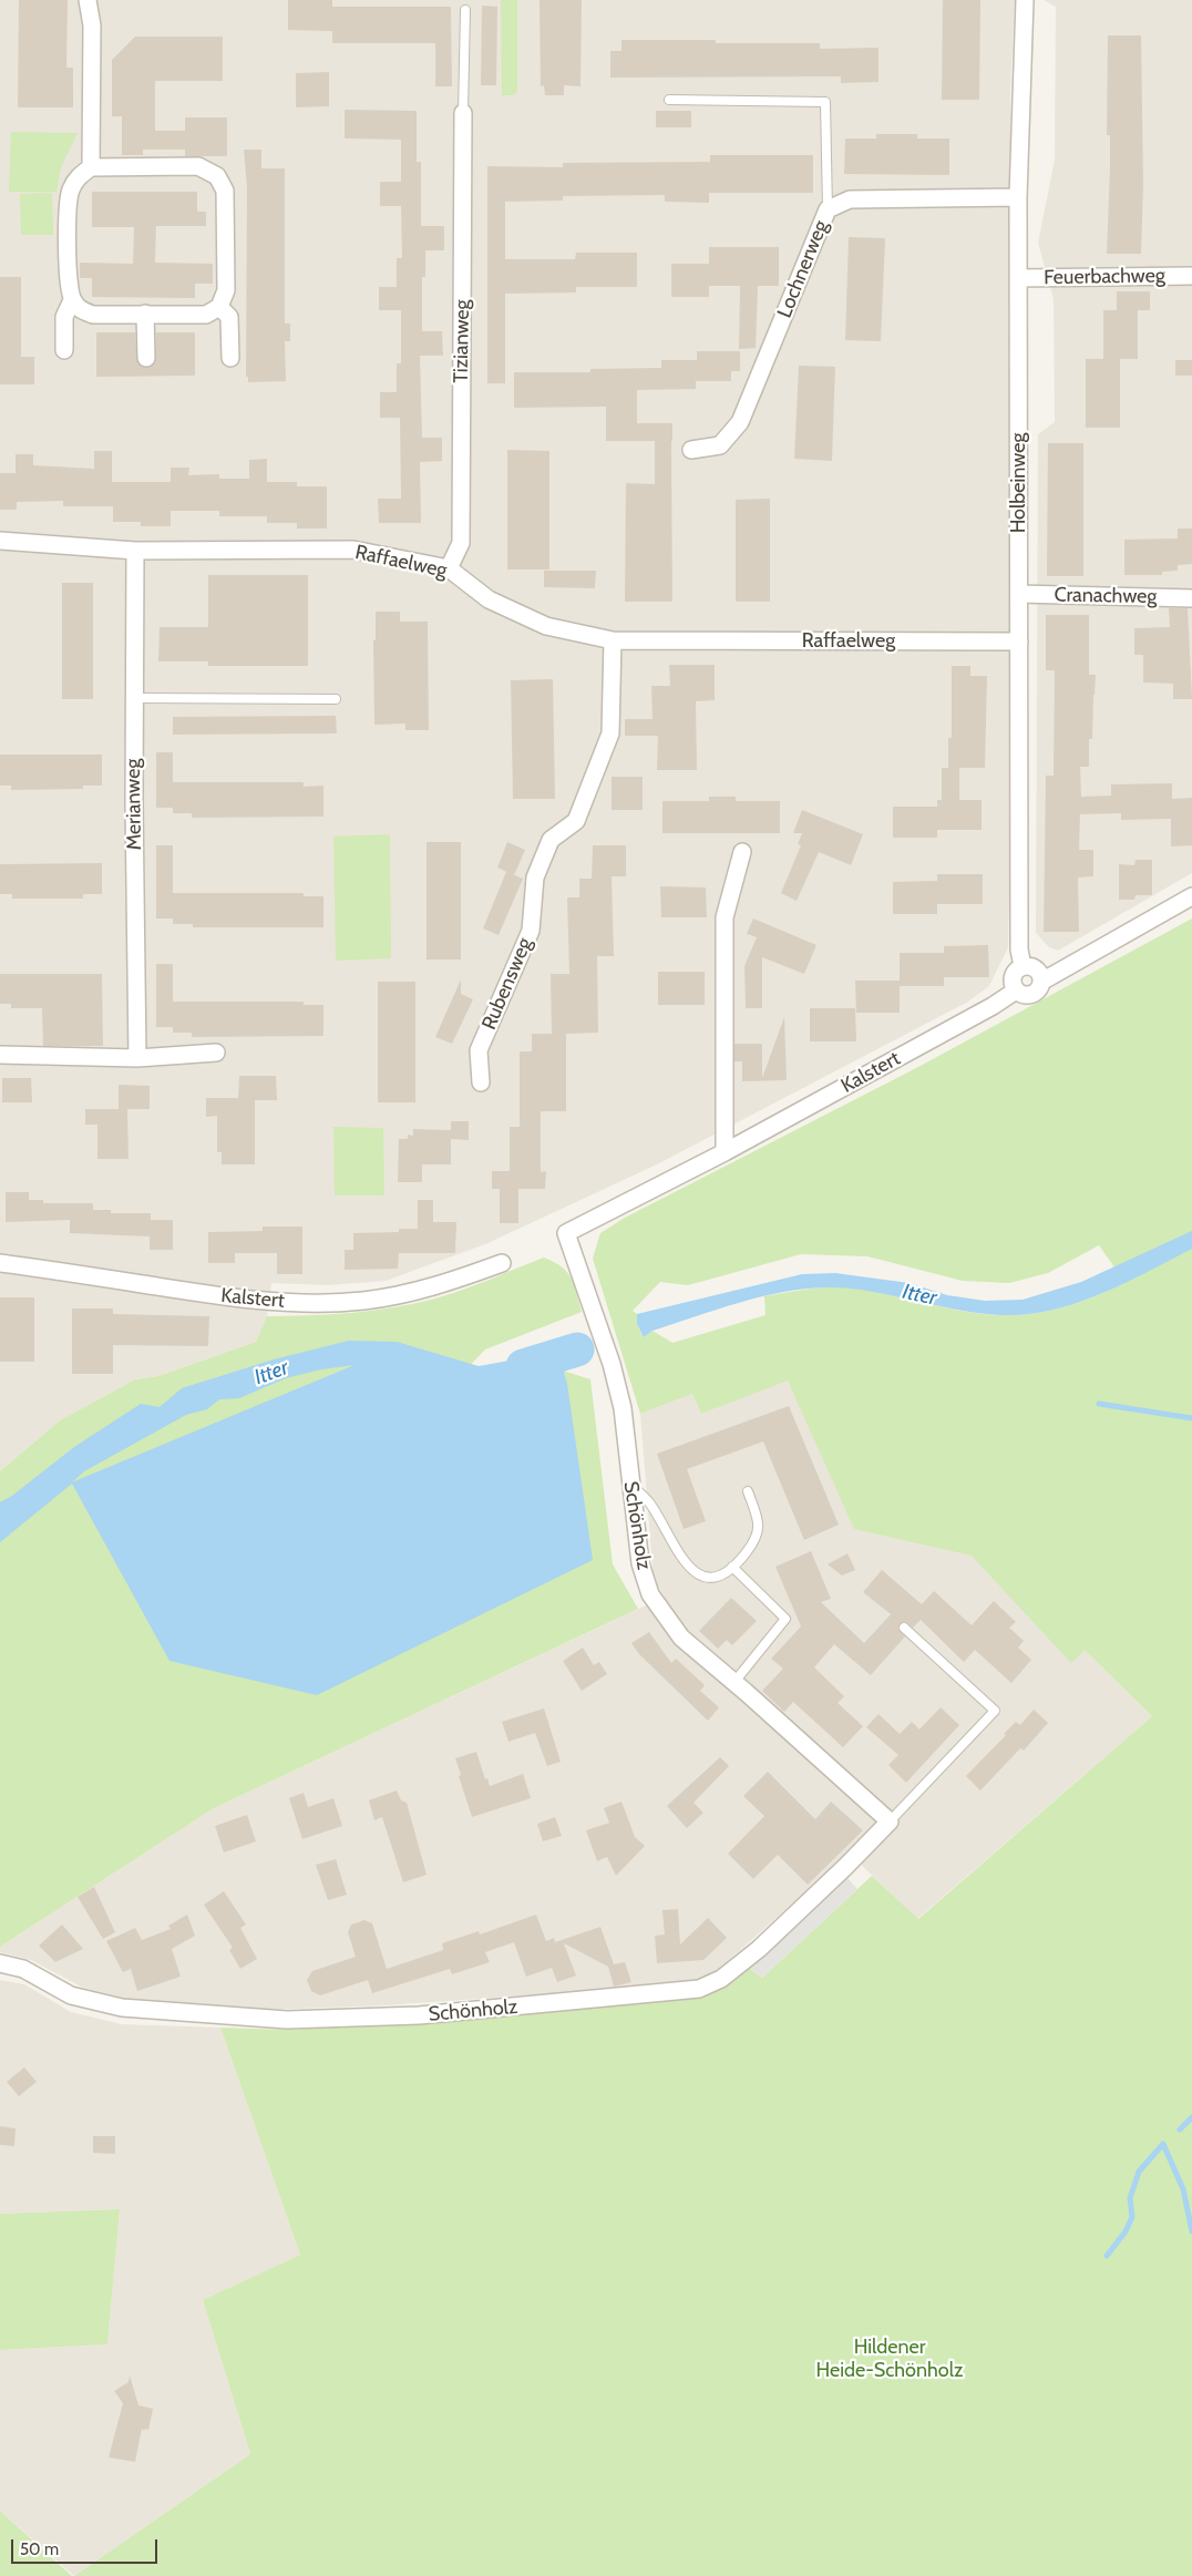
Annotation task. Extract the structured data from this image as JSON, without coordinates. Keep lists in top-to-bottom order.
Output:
{
  "streets": {
    "street": [
      "Lochnerweg",
      "Feuerbachweg",
      "Tizianweg",
      "Holbeinweg",
      "Raffaelweg",
      "Cranachweg",
      "Merianweg",
      "Rubensweg",
      "Kalstert",
      "Schönholz"
    ]
  },
  "crossings": [
    ["Lochnerweg", "Holbeinweg"],
    ["Feuerbachweg", "Holbeinweg"],
    ["Tizianweg", "Raffaelweg"],
    ["Holbeinweg", "Raffaelweg"],
    ["Holbeinweg", "Cranachweg"],
    ["Holbeinweg", "Kalstert"],
    ["Raffaelweg", "Merianweg"],
    ["Raffaelweg", "Rubensweg"],
    ["Kalstert", "Schönholz"]
  ],
  "water": ["Itter"],
  "parks": ["Hildener Heide-Schönholz"],
  "scale_bar": "50 m"
}
